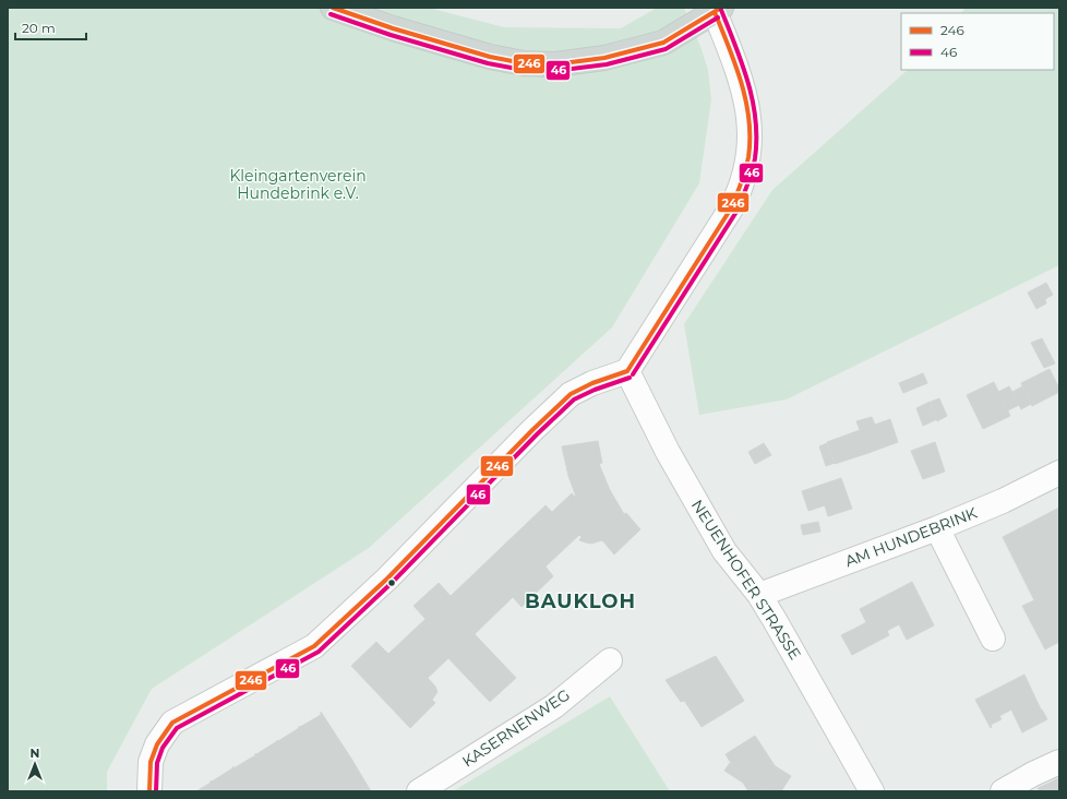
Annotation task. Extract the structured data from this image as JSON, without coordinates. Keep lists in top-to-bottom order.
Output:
{
  "streets": {
    "street": ["AM HUNDEBRINK", "NEUENHOFER STRASSE", "KASERNENWEG"]
  },
  "crossings": [
    ["AM HUNDEBRINK", "NEUENHOFER STRASSE"]
  ],
  "districts": ["BAUKLOH"],
  "parks": ["Kleingartenverein Hundebrink e.V."],
  "lines": ["transit line 246", "transit line 46"],
  "legend": ["246", "46"],
  "scale_bar": "20 m",
  "north": "top"
}
